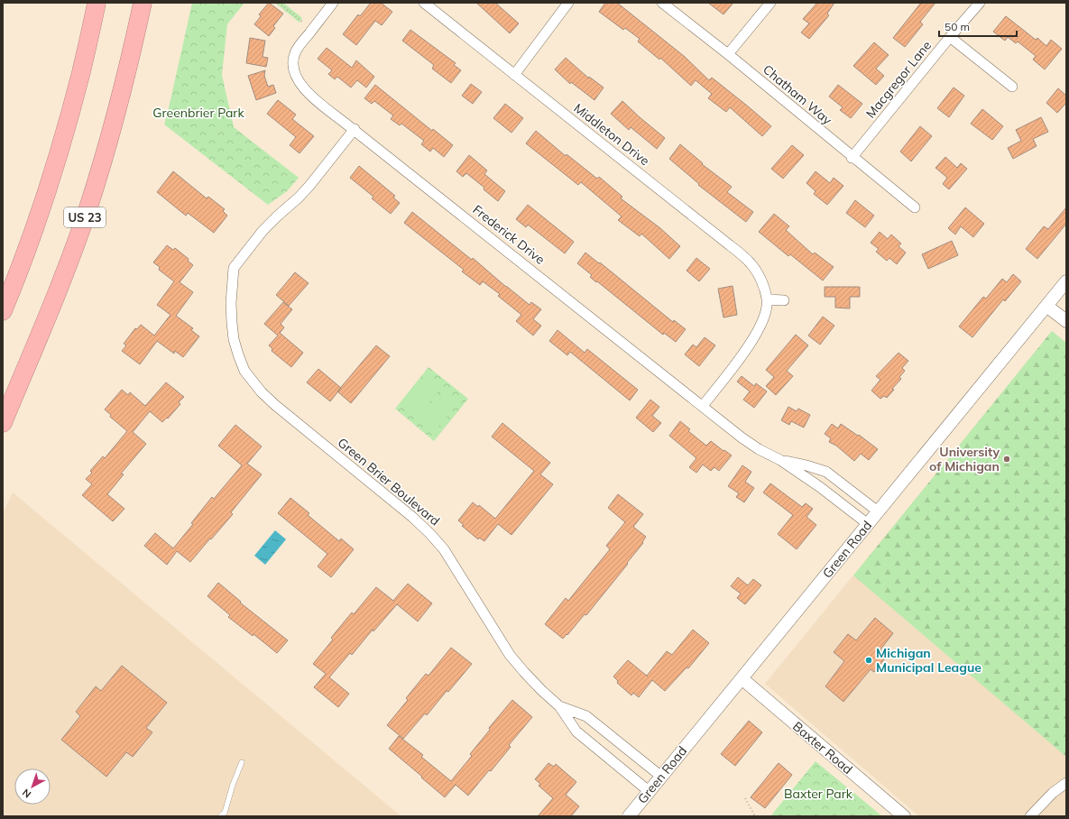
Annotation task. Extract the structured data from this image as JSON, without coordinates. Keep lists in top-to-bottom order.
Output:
{
  "streets": {
    "highway": ["US 23"],
    "street": [
      "Macgregor Lane",
      "Chatham Way",
      "Middleton Drive",
      "Frederick Drive",
      "Green Brier Boulevard",
      "Green Road",
      "Baxter Road"
    ]
  },
  "crossings": [
    ["Macgregor Lane", "Chatham Way"],
    ["Middleton Drive", "Frederick Drive"],
    ["Frederick Drive", "Green Brier Boulevard"],
    ["Frederick Drive", "Green Road"],
    ["Green Brier Boulevard", "Green Road"],
    ["Green Road", "Baxter Road"]
  ],
  "parks": ["Greenbrier Park", "Baxter Park"],
  "places": ["University of Michigan", "Michigan Municipal League"],
  "scale_bar": "50 m",
  "north": "bottom left"
}
